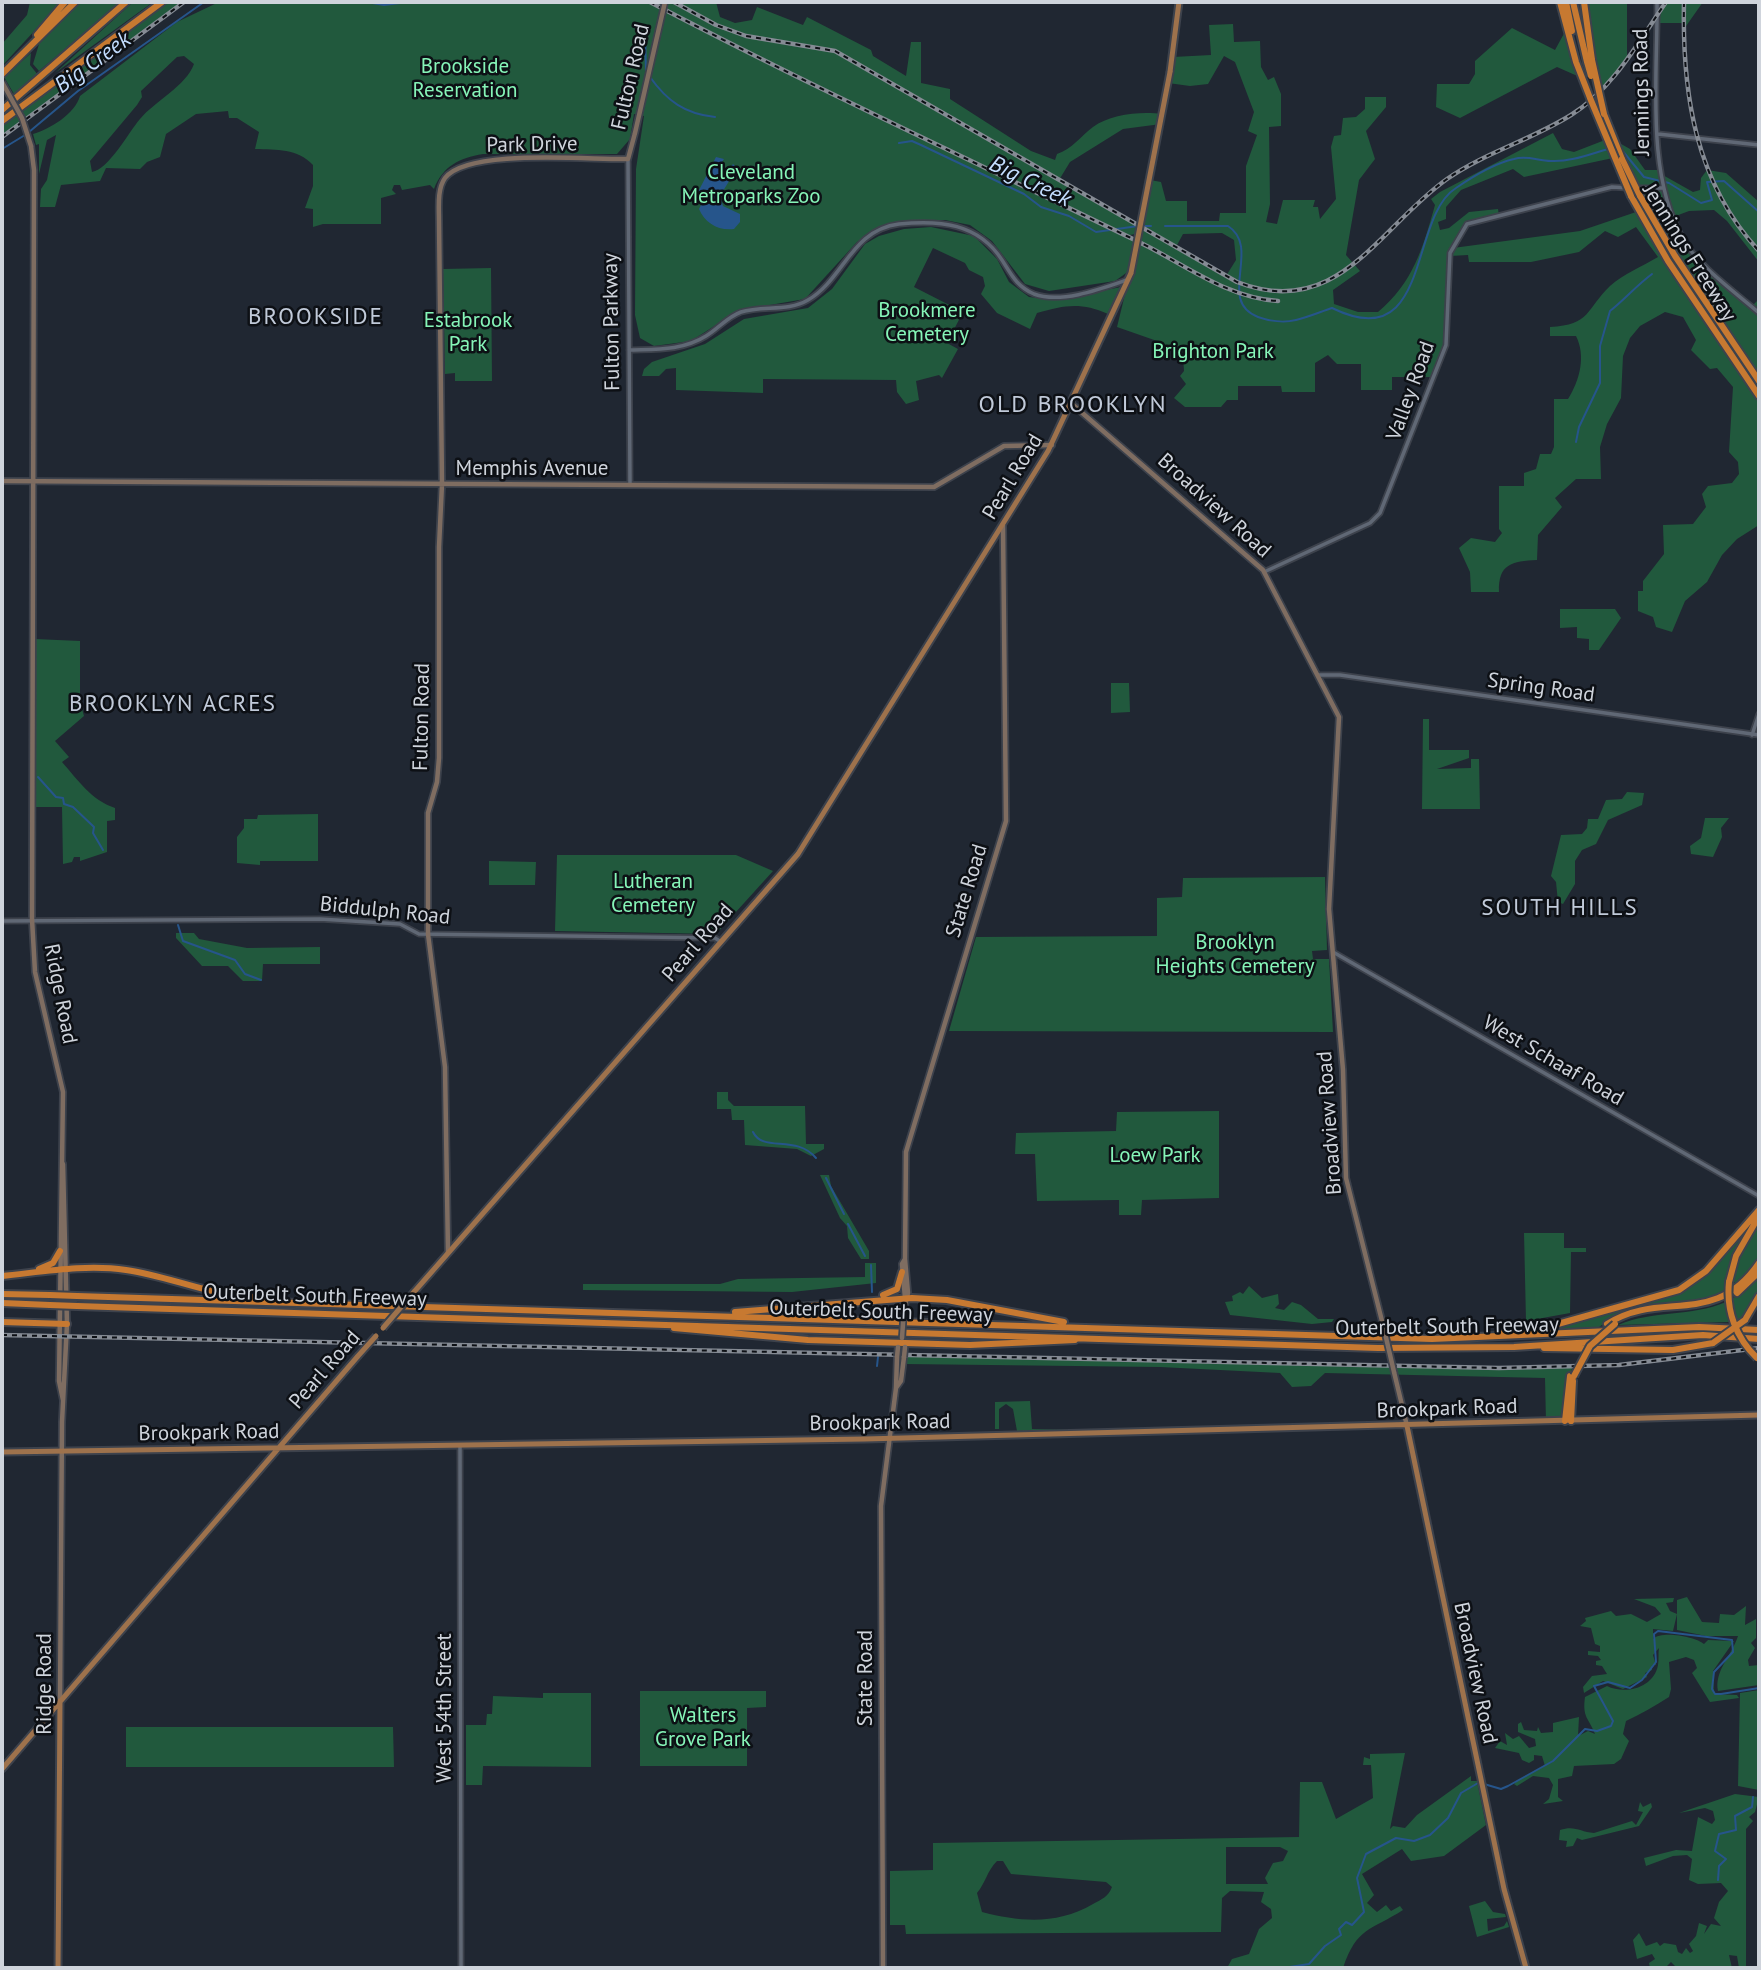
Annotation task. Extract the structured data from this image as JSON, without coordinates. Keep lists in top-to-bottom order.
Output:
{
  "streets": {
    "highway": ["Jennings Freeway", "Outerbelt South Freeway"],
    "main road": [
      "Fulton Road",
      "Park Drive",
      "Memphis Avenue",
      "Pearl Road",
      "Broadview Road",
      "State Road",
      "Ridge Road",
      "Brookpark Road"
    ],
    "street": [
      "Jennings Road",
      "Fulton Parkway",
      "Valley Road",
      "Spring Road",
      "Biddulph Road",
      "West Schaaf Road",
      "West 54th Street"
    ]
  },
  "crossings": [
    ["Fulton Road", "Park Drive"],
    ["Fulton Road", "Fulton Parkway"],
    ["Fulton Road", "Memphis Avenue"],
    ["Fulton Road", "Pearl Road"],
    ["Fulton Road", "Biddulph Road"],
    ["Jennings Road", "Valley Road"],
    ["Park Drive", "Fulton Parkway"],
    ["Fulton Parkway", "Memphis Avenue"],
    ["Valley Road", "Broadview Road"],
    ["Memphis Avenue", "Pearl Road"],
    ["Memphis Avenue", "Ridge Road"],
    ["Pearl Road", "Broadview Road"],
    ["Pearl Road", "State Road"],
    ["Pearl Road", "Biddulph Road"],
    ["Pearl Road", "Ridge Road"],
    ["Pearl Road", "Brookpark Road"],
    ["Broadview Road", "Spring Road"],
    ["Broadview Road", "West Schaaf Road"],
    ["Broadview Road", "Brookpark Road"],
    ["State Road", "Brookpark Road"],
    ["Biddulph Road", "Ridge Road"],
    ["Ridge Road", "Brookpark Road"],
    ["Brookpark Road", "West 54th Street"]
  ],
  "districts": [
    "BROOKSIDE",
    "OLD BROOKLYN",
    "BROOKLYN ACRES",
    "SOUTH HILLS"
  ],
  "water": ["Big Creek"],
  "parks": [
    "Brookside Reservation",
    "Cleveland Metroparks Zoo",
    "Brookmere Cemetery",
    "Estabrook Park",
    "Brighton Park",
    "Lutheran Cemetery",
    "Brooklyn Heights Cemetery",
    "Loew Park",
    "Walters Grove Park"
  ]
}
